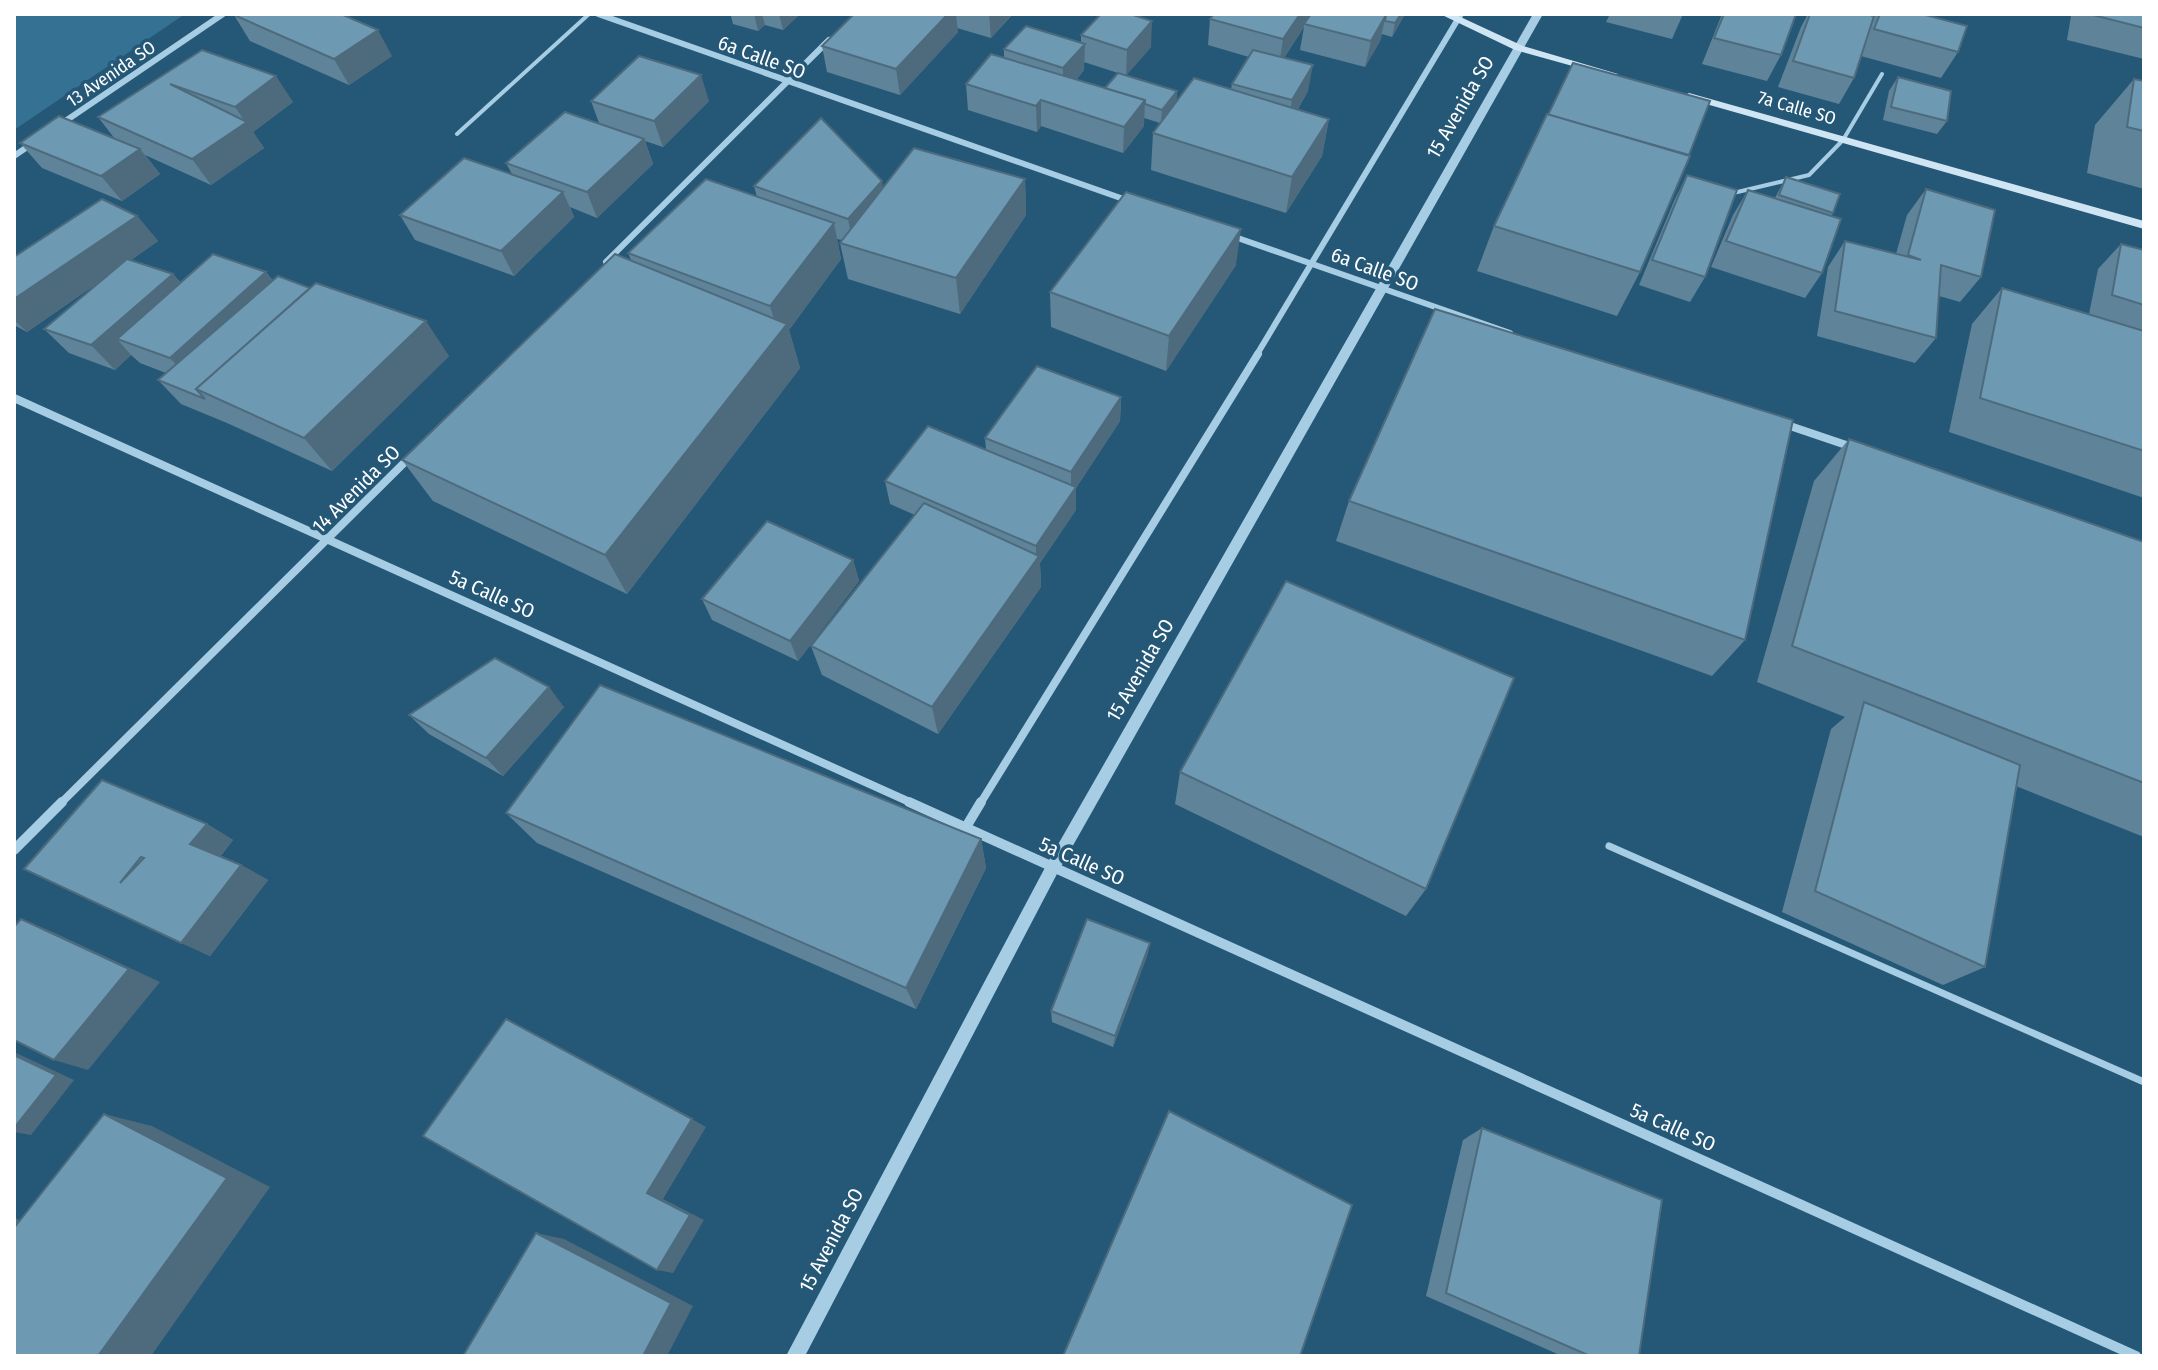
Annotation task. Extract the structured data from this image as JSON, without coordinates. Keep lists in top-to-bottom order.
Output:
{
  "streets": {
    "main road": ["7a Calle SO"],
    "street": [
      "6a Calle SO",
      "13 Avenida SO",
      "15 Avenida SO",
      "14 Avenida SO",
      "5a Calle SO"
    ]
  },
  "crossings": [
    ["6a Calle SO", "15 Avenida SO"],
    ["15 Avenida SO", "5a Calle SO"],
    ["14 Avenida SO", "5a Calle SO"]
  ]
}
